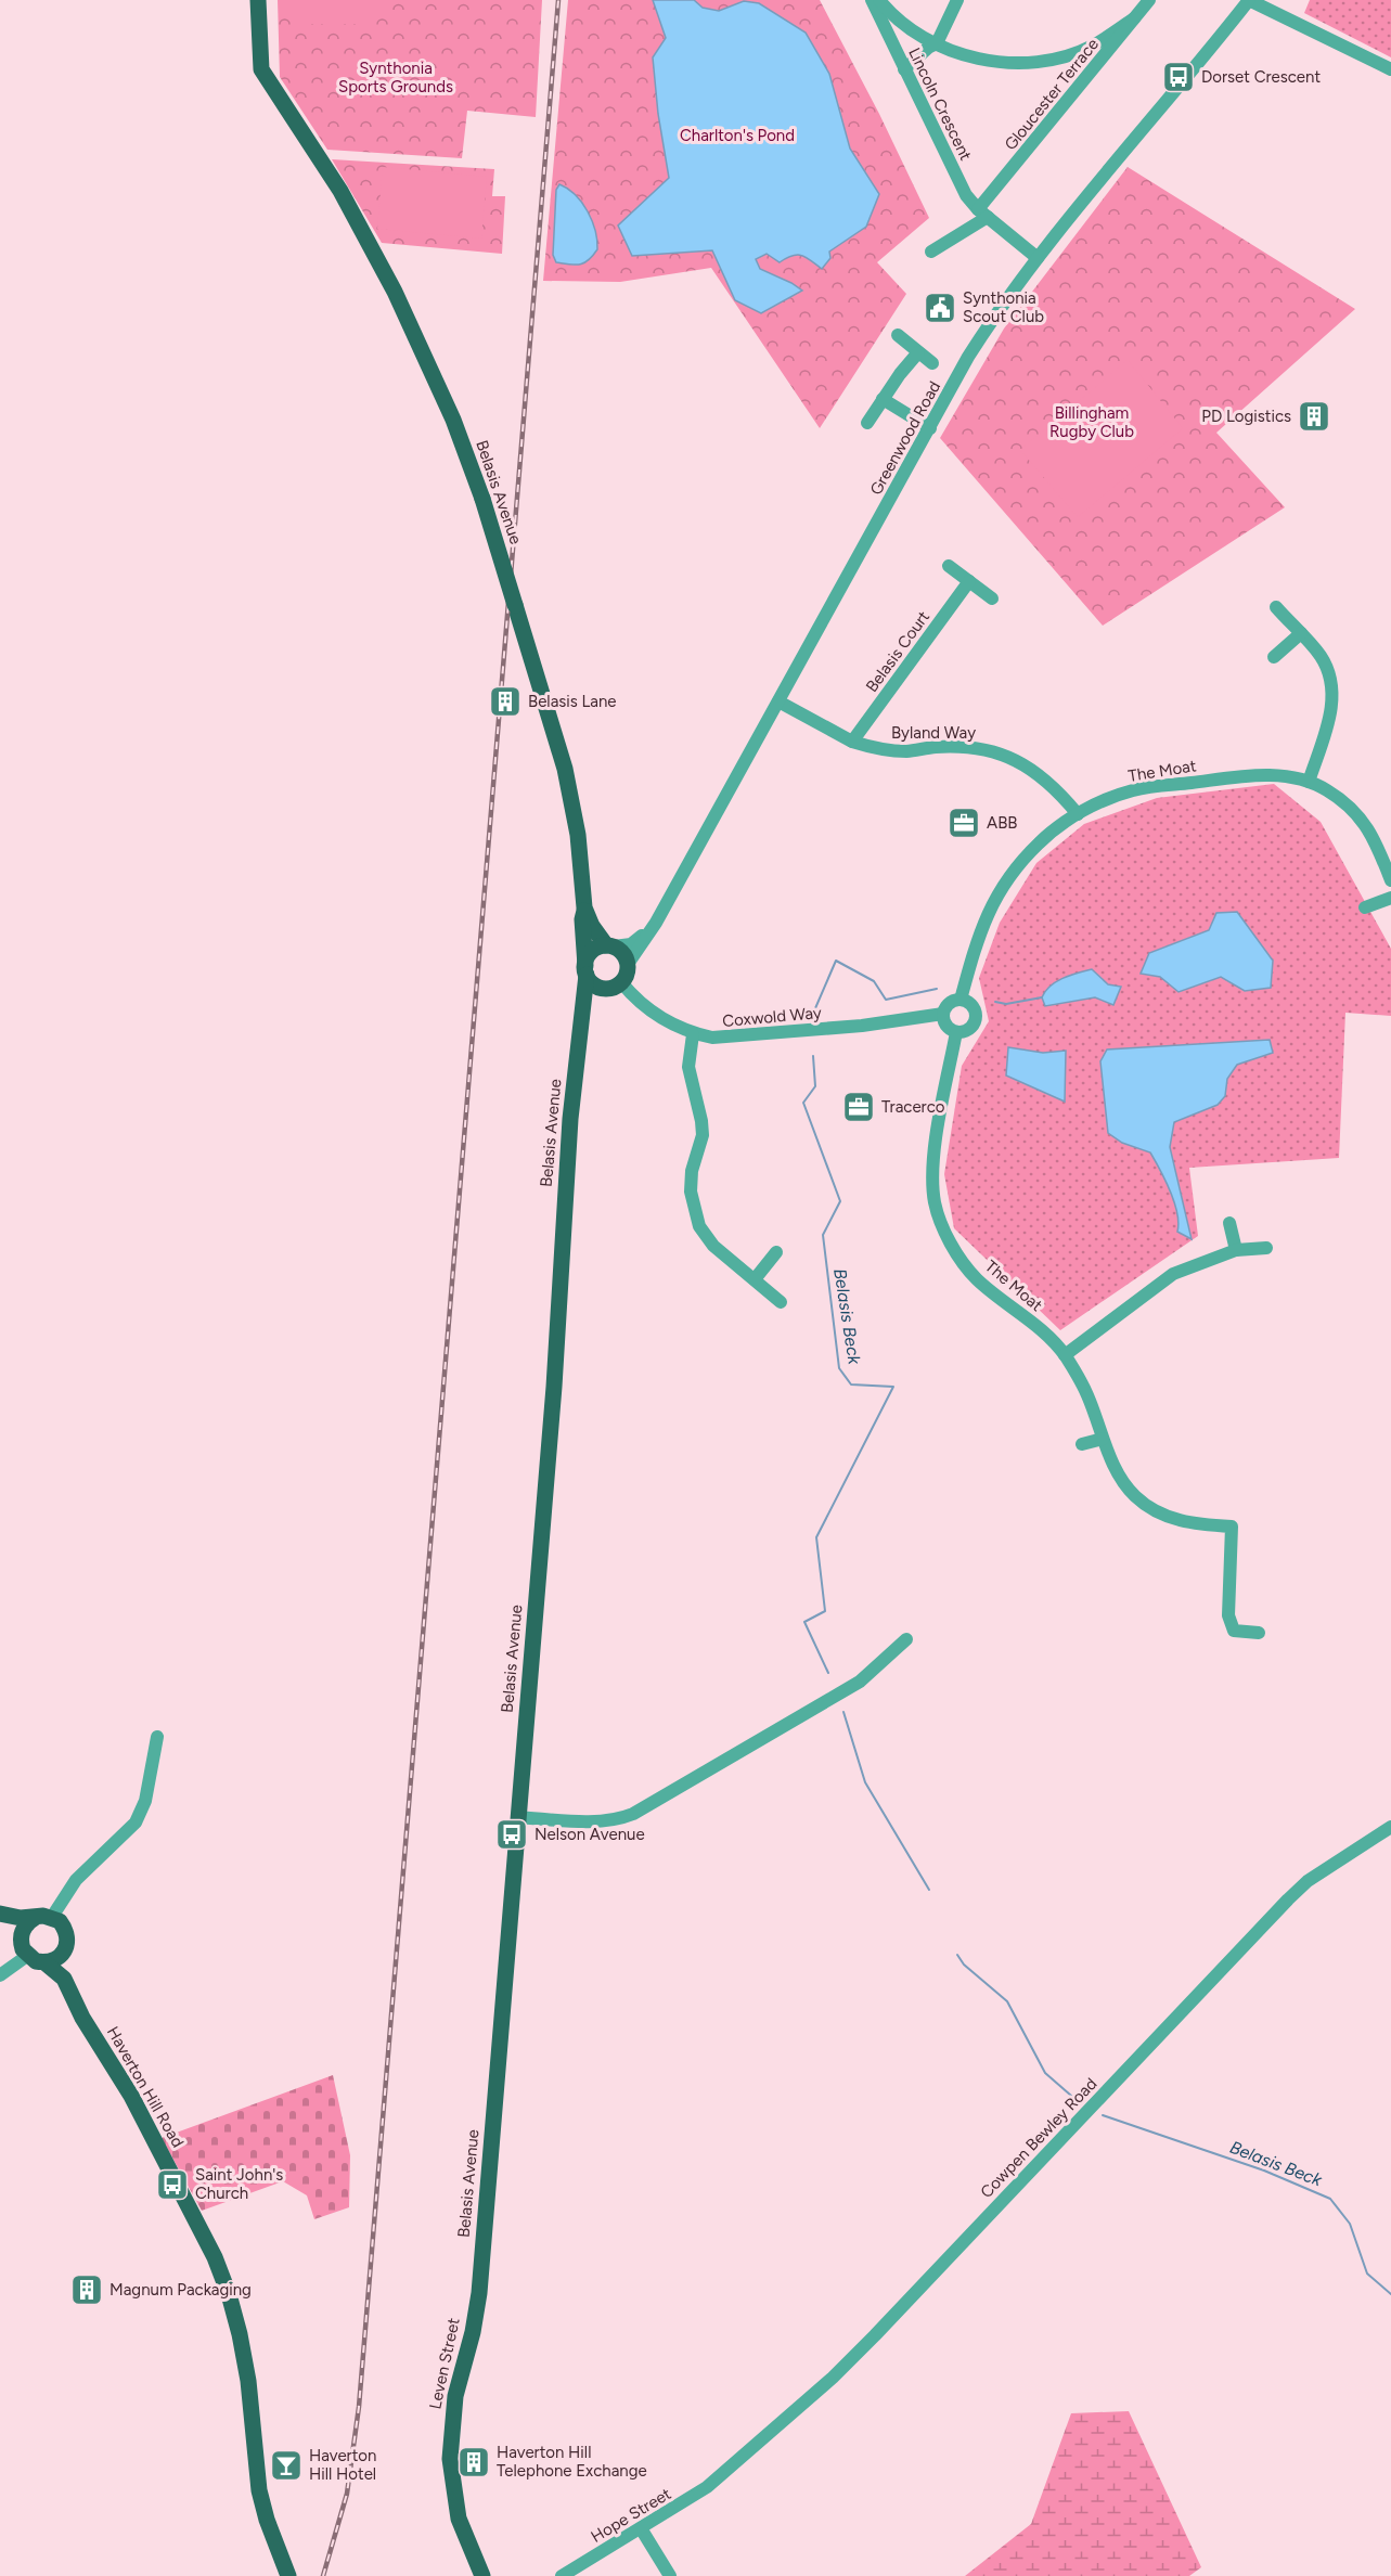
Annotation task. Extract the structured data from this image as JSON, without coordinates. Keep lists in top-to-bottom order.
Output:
{
  "streets": {
    "main road": ["Belasis Avenue", "Haverton Hill Road", "Leven Street"],
    "street": [
      "Gloucester Terrace",
      "Lincoln Crescent",
      "Greenwood Road",
      "Belasis Court",
      "Byland Way",
      "The Moat",
      "Coxwold Way",
      "Cowpen Bewley Road",
      "Hope Street"
    ]
  },
  "crossings": [
    ["Gloucester Terrace", "Lincoln Crescent"],
    ["Lincoln Crescent", "Greenwood Road"],
    ["Greenwood Road", "Belasis Avenue"],
    ["Greenwood Road", "Byland Way"],
    ["Greenwood Road", "Coxwold Way"],
    ["Belasis Avenue", "Coxwold Way"],
    ["Belasis Avenue", "Leven Street"],
    ["Belasis Court", "Byland Way"],
    ["Byland Way", "The Moat"],
    ["The Moat", "Coxwold Way"],
    ["Cowpen Bewley Road", "Hope Street"]
  ],
  "water": ["Belasis Beck"],
  "parks": ["Synthonia Sports Grounds", "Charlton's Pond", "Billingham Rugby Club"],
  "places": {
    "bus stop": ["Dorset Crescent", "Nelson Avenue", "Saint John's Church"],
    "public building": ["Synthonia Scout Club"],
    "building": [
      "PD Logistics",
      "Belasis Lane",
      "Magnum Packaging",
      "Haverton Hill Telephone Exchange"
    ],
    "office": ["ABB", "Tracerco"],
    "bar": ["Haverton Hill Hotel"]
  }
}
